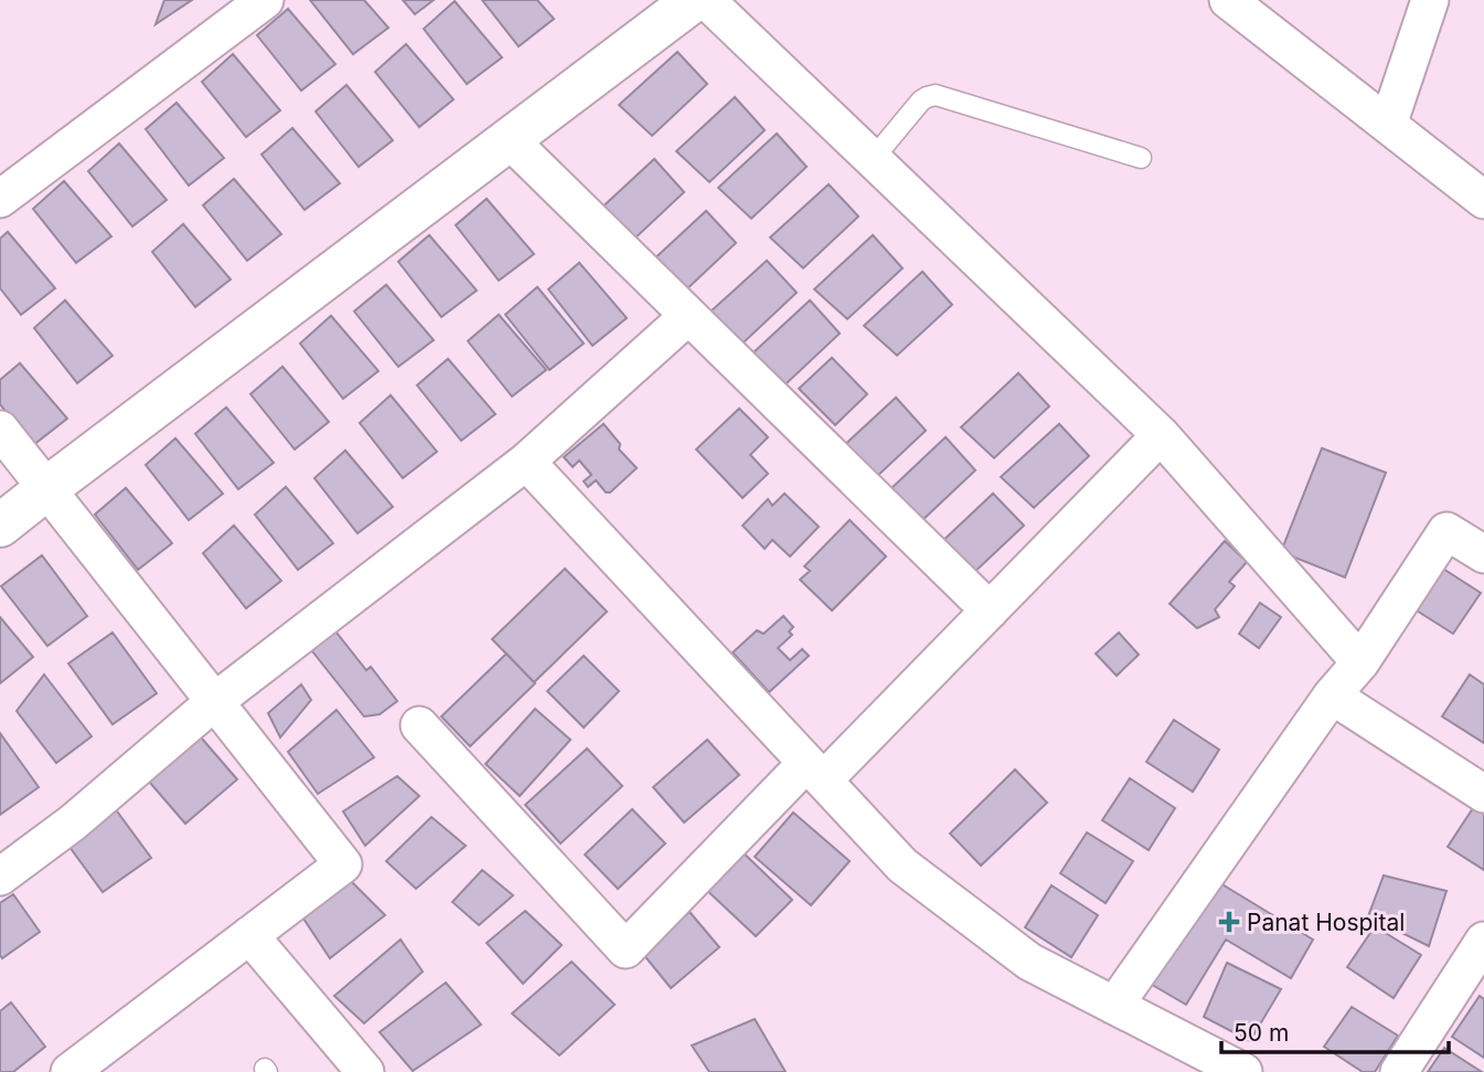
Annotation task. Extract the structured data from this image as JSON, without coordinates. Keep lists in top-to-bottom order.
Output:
{
  "places": {
    "health": ["Panat Hospital"]
  },
  "scale_bar": "50 m"
}
